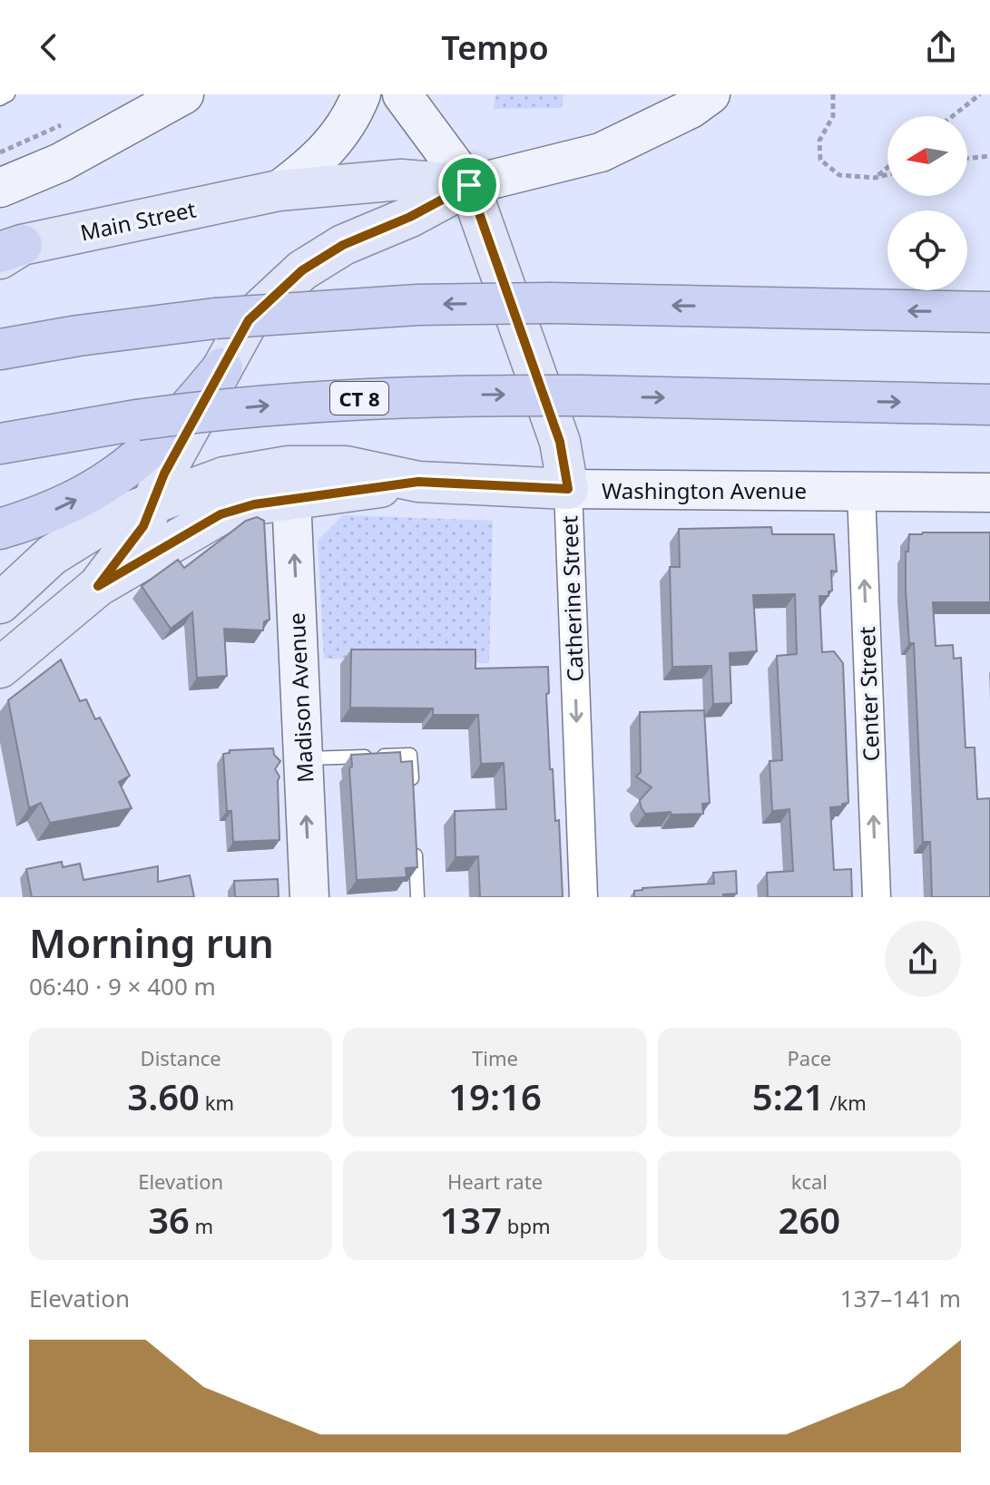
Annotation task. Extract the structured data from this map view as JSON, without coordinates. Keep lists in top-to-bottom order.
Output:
{
  "streets": {
    "highway": ["CT 8"],
    "main road": [
      "Main Street",
      "Washington Avenue",
      "Catherine Street",
      "Madison Avenue"
    ],
    "street": ["Center Street"]
  },
  "crossings": [
    ["Main Street", "Washington Avenue"],
    ["Main Street", "Catherine Street"],
    ["Main Street", "Madison Avenue"],
    ["Washington Avenue", "Catherine Street"],
    ["Washington Avenue", "Center Street"],
    ["Washington Avenue", "Madison Avenue"]
  ],
  "one_way": ["Catherine Street", "Center Street", "Madison Avenue"],
  "north": "left",
  "page": {
    "header": "Tempo",
    "heading": ["Morning run", "06:40 · 9 × 400 m"],
    "stats": [
      ["Distance", "3.60 km"],
      ["Time", "19:16"],
      ["Pace", "5:21 /km"],
      ["Elevation", "36 m"],
      ["Heart rate", "137 bpm"],
      ["kcal", "260"]
    ],
    "chart": ["Elevation", "137–141 m"]
  }
}
